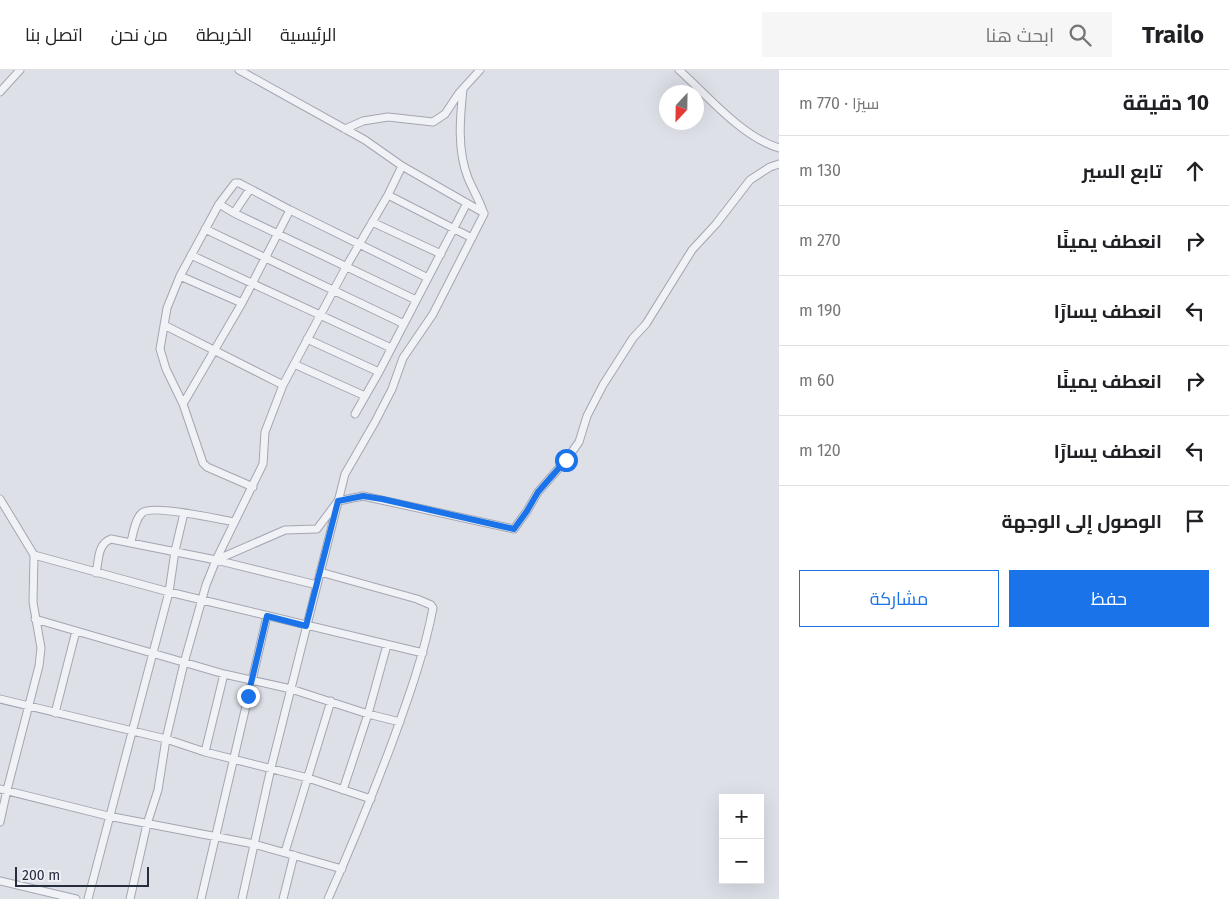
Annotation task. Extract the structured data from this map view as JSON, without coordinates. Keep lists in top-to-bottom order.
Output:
{
  "scale_bar": "200 m",
  "north": "bottom",
  "page": {
    "header": "Trailo",
    "search": "ابحث هنا",
    "nav": [
      "الرئيسية",
      "الخريطة",
      "من نحن",
      "اتصل بنا"
    ],
    "heading": ["10 دقيقة", "سيرًا · 770 m"],
    "list": [
      ["تابع السير", "130 m"],
      ["انعطف يمينًا", "270 m"],
      ["انعطف يسارًا", "190 m"],
      ["انعطف يمينًا", "60 m"],
      ["انعطف يسارًا", "120 m"],
      "الوصول إلى الوجهة"
    ],
    "buttons": ["حفظ", "مشاركة"],
    "map_buttons": ["+", "−"],
    "scale": "200 m"
  }
}
